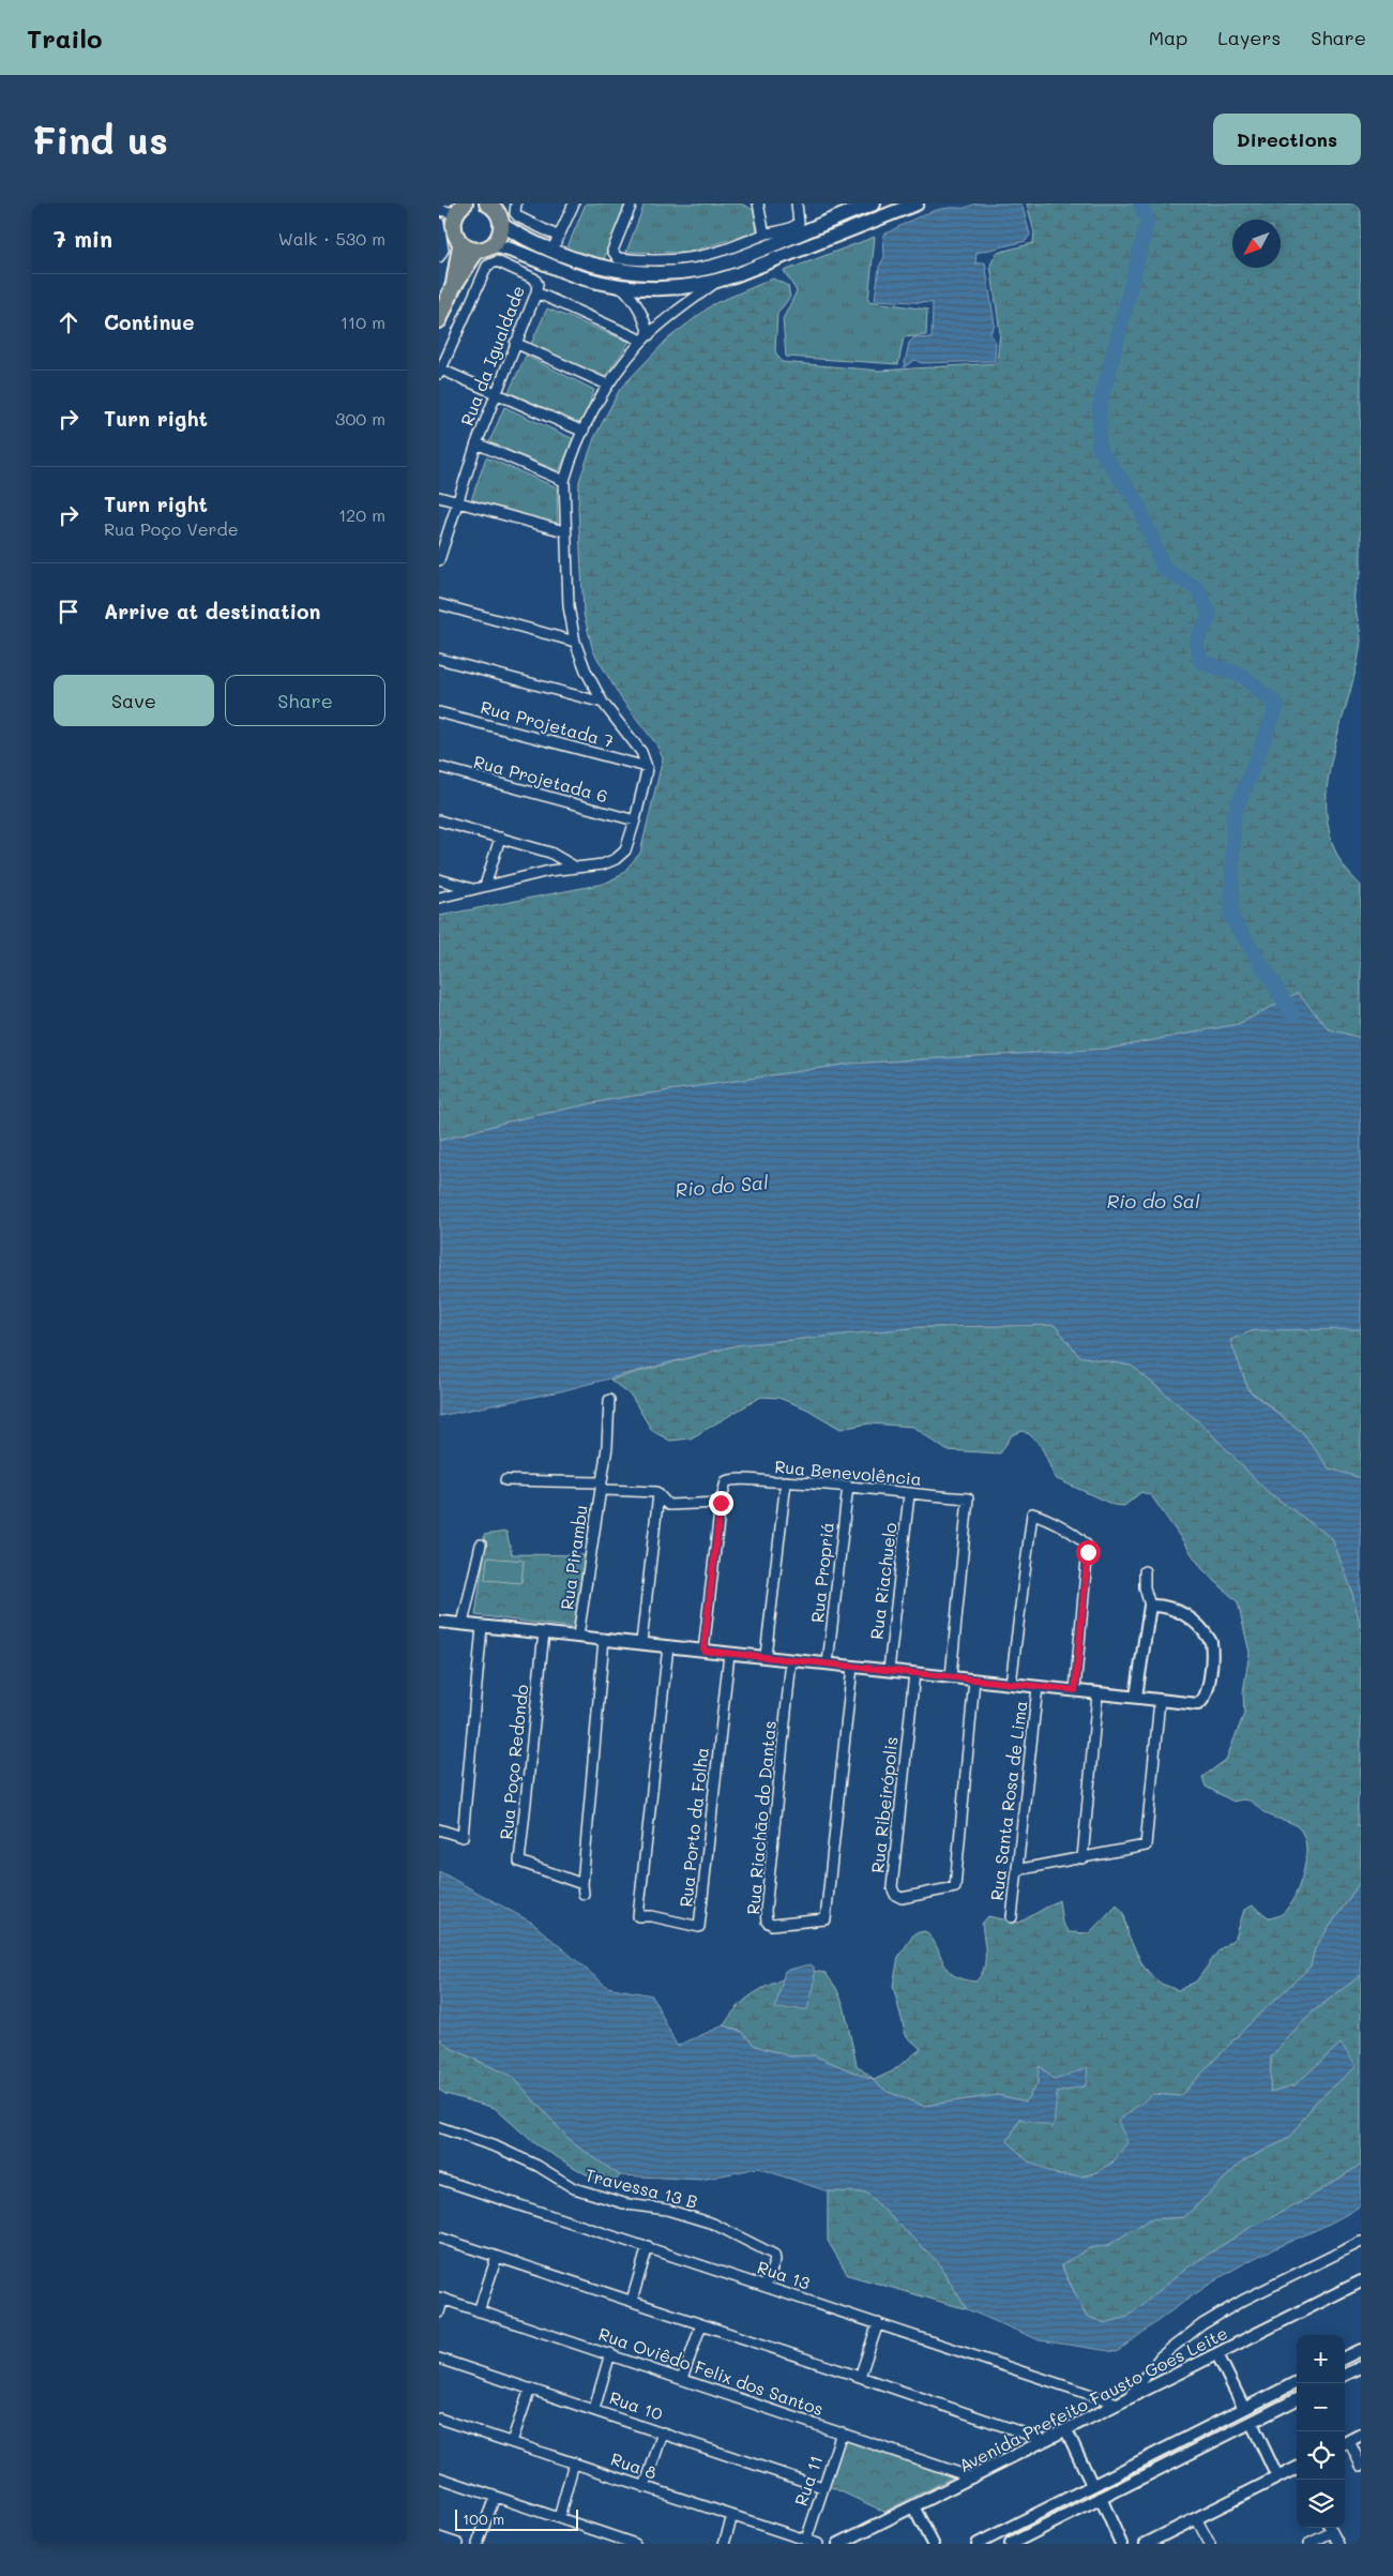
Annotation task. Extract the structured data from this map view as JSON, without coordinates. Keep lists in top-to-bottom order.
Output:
{
  "streets": {
    "street": [
      "Rua da Igualdade",
      "Rua Projetada 7",
      "Rua Projetada 6",
      "Rua Benevolência",
      "Rua Pirambu",
      "Rua Propriá",
      "Rua Riachuelo",
      "Rua Poço Redondo",
      "Rua Santa Rosa de Lima",
      "Rua Ribeirópolis",
      "Rua Riachão do Dantas",
      "Rua Porto da Folha",
      "Travessa 13 B",
      "Rua 13",
      "Rua Oviêdo Felix dos Santos",
      "Avenida Prefeito Fausto Goes Leite",
      "Rua 10",
      "Rua 8",
      "Rua 11"
    ]
  },
  "crossings": [
    ["Rua Benevolência", "Rua Propriá"],
    ["Rua Benevolência", "Rua Riachuelo"],
    ["Travessa 13 B", "Rua 13"],
    ["Rua 13", "Avenida Prefeito Fausto Goes Leite"],
    ["Rua Oviêdo Felix dos Santos", "Avenida Prefeito Fausto Goes Leite"],
    ["Rua Oviêdo Felix dos Santos", "Rua 11"],
    ["Rua 10", "Rua 11"],
    ["Rua 8", "Rua 11"]
  ],
  "water": ["Rio do Sal"],
  "scale_bar": "100 m",
  "north": "bottom left",
  "page": {
    "header": "Trailo",
    "nav": ["Map", "Layers", "Share"],
    "buttons": [
      "Directions",
      ["Save", "Share"]
    ],
    "title": "Find us",
    "heading": ["7 min", "Walk · 530 m"],
    "list": [
      ["Continue", "110 m"],
      ["Turn right", "300 m"],
      ["Turn right", "Rua Poço Verde", "120 m"],
      "Arrive at destination"
    ],
    "map_buttons": ["+", "−"],
    "scale": "100 m"
  }
}
